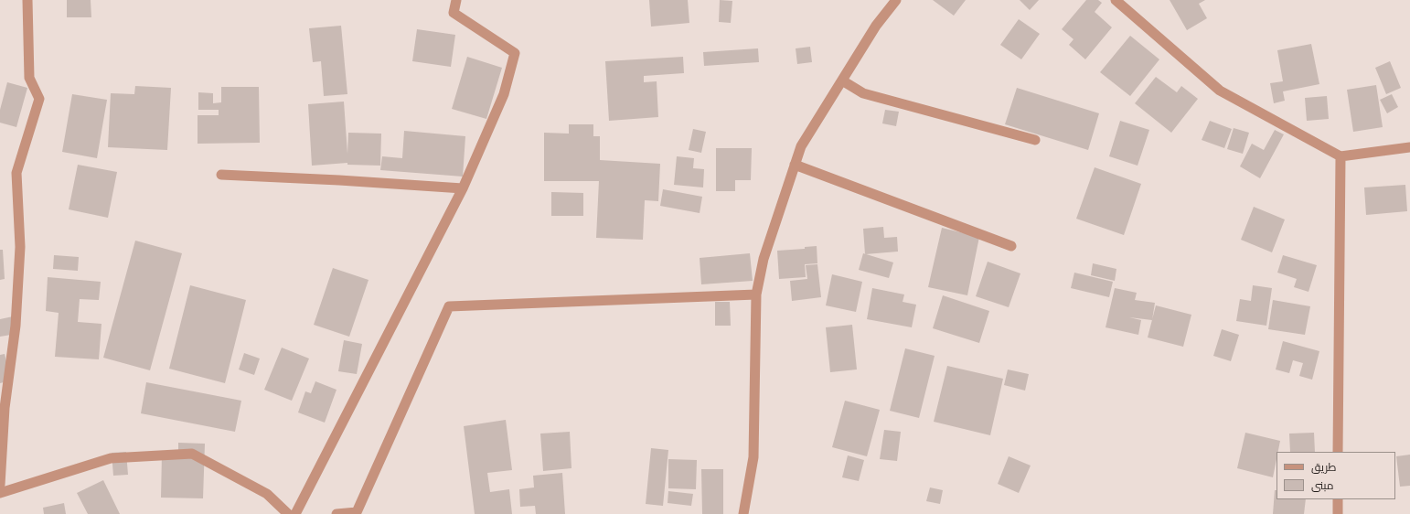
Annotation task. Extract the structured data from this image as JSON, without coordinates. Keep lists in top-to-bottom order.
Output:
{
  "legend": ["طريق", "مبنى"]
}
